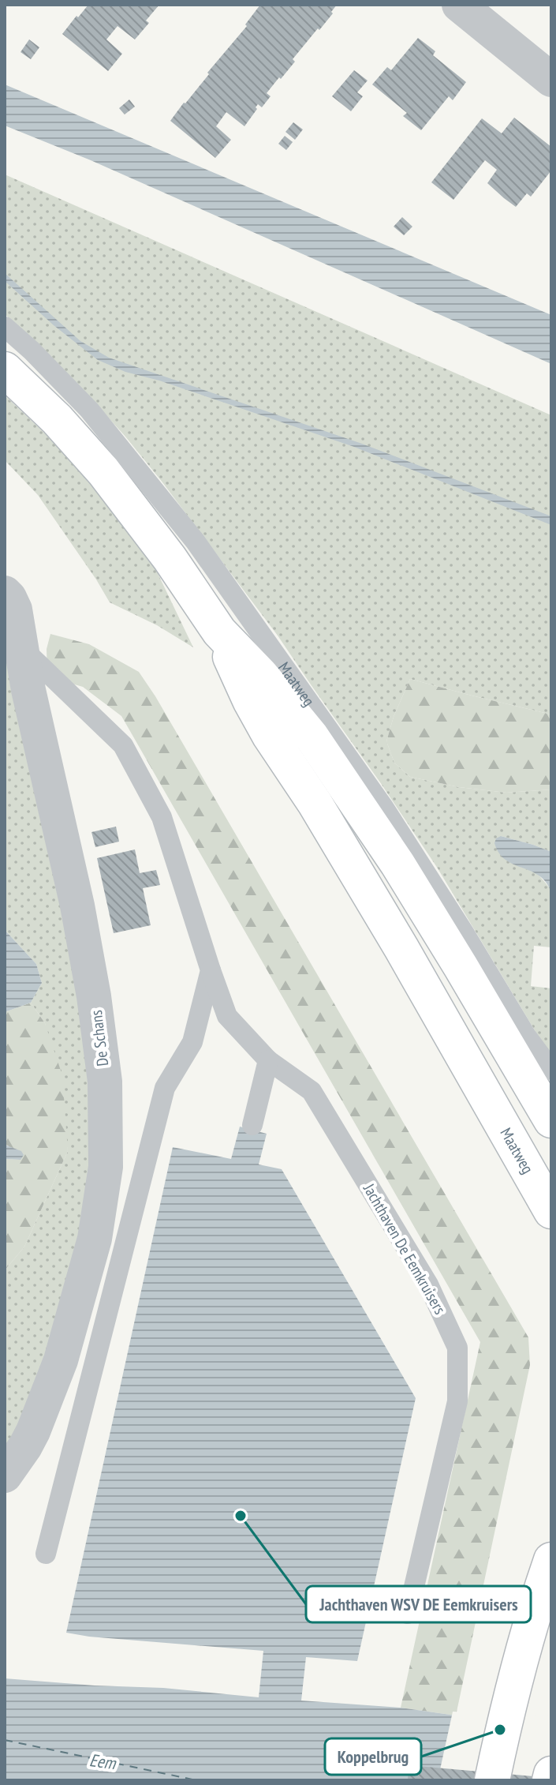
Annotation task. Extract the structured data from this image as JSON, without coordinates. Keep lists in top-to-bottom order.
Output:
{
  "streets": {
    "main road": ["Maatweg"],
    "street": ["De Schans"],
    "lane": ["Jachthaven De Eemkruisers"]
  },
  "crossings": [
    ["De Schans", "Jachthaven De Eemkruisers"]
  ],
  "water": ["Eem"],
  "places": ["Jachthaven WSV DE Eemkruisers", "Koppelbrug"]
}
